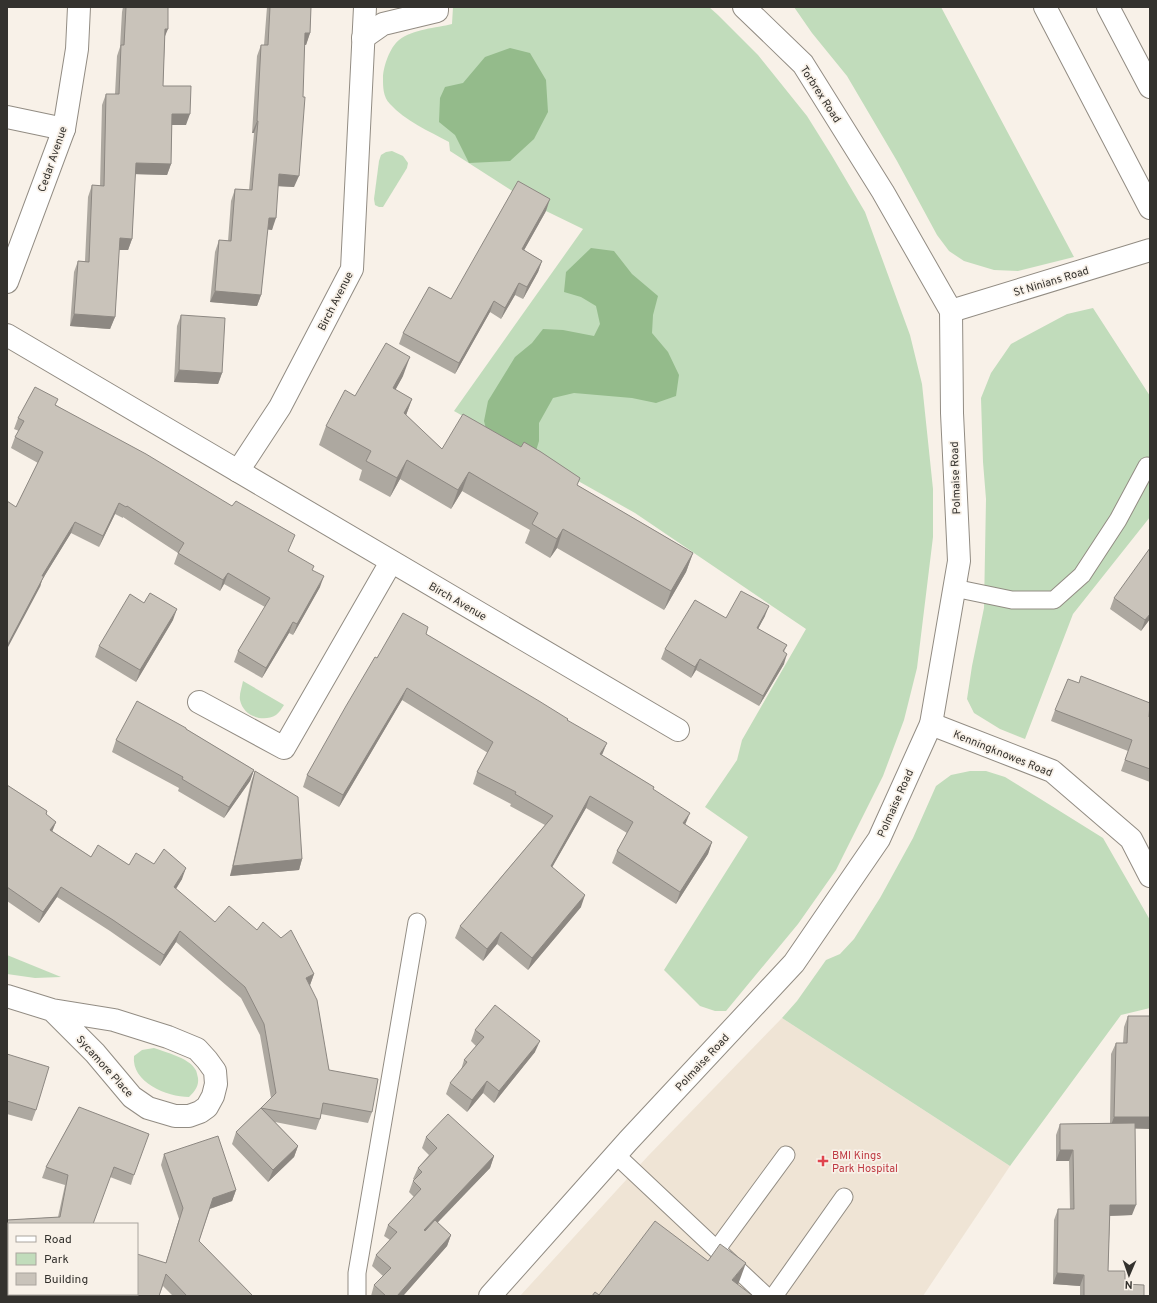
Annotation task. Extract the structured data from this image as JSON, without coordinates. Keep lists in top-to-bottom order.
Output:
{
  "streets": {
    "main road": [
      "Torbrex Road",
      "Cedar Avenue",
      "St Ninians Road",
      "Birch Avenue",
      "Polmaise Road",
      "Kenningknowes Road",
      "Sycamore Place"
    ]
  },
  "crossings": [
    ["Torbrex Road", "Polmaise Road"],
    ["St Ninians Road", "Polmaise Road"],
    ["Polmaise Road", "Kenningknowes Road"]
  ],
  "places": {
    "health": ["BMI Kings Park Hospital"]
  },
  "legend": ["Road", "Park", "Building"],
  "north": "bottom"
}
